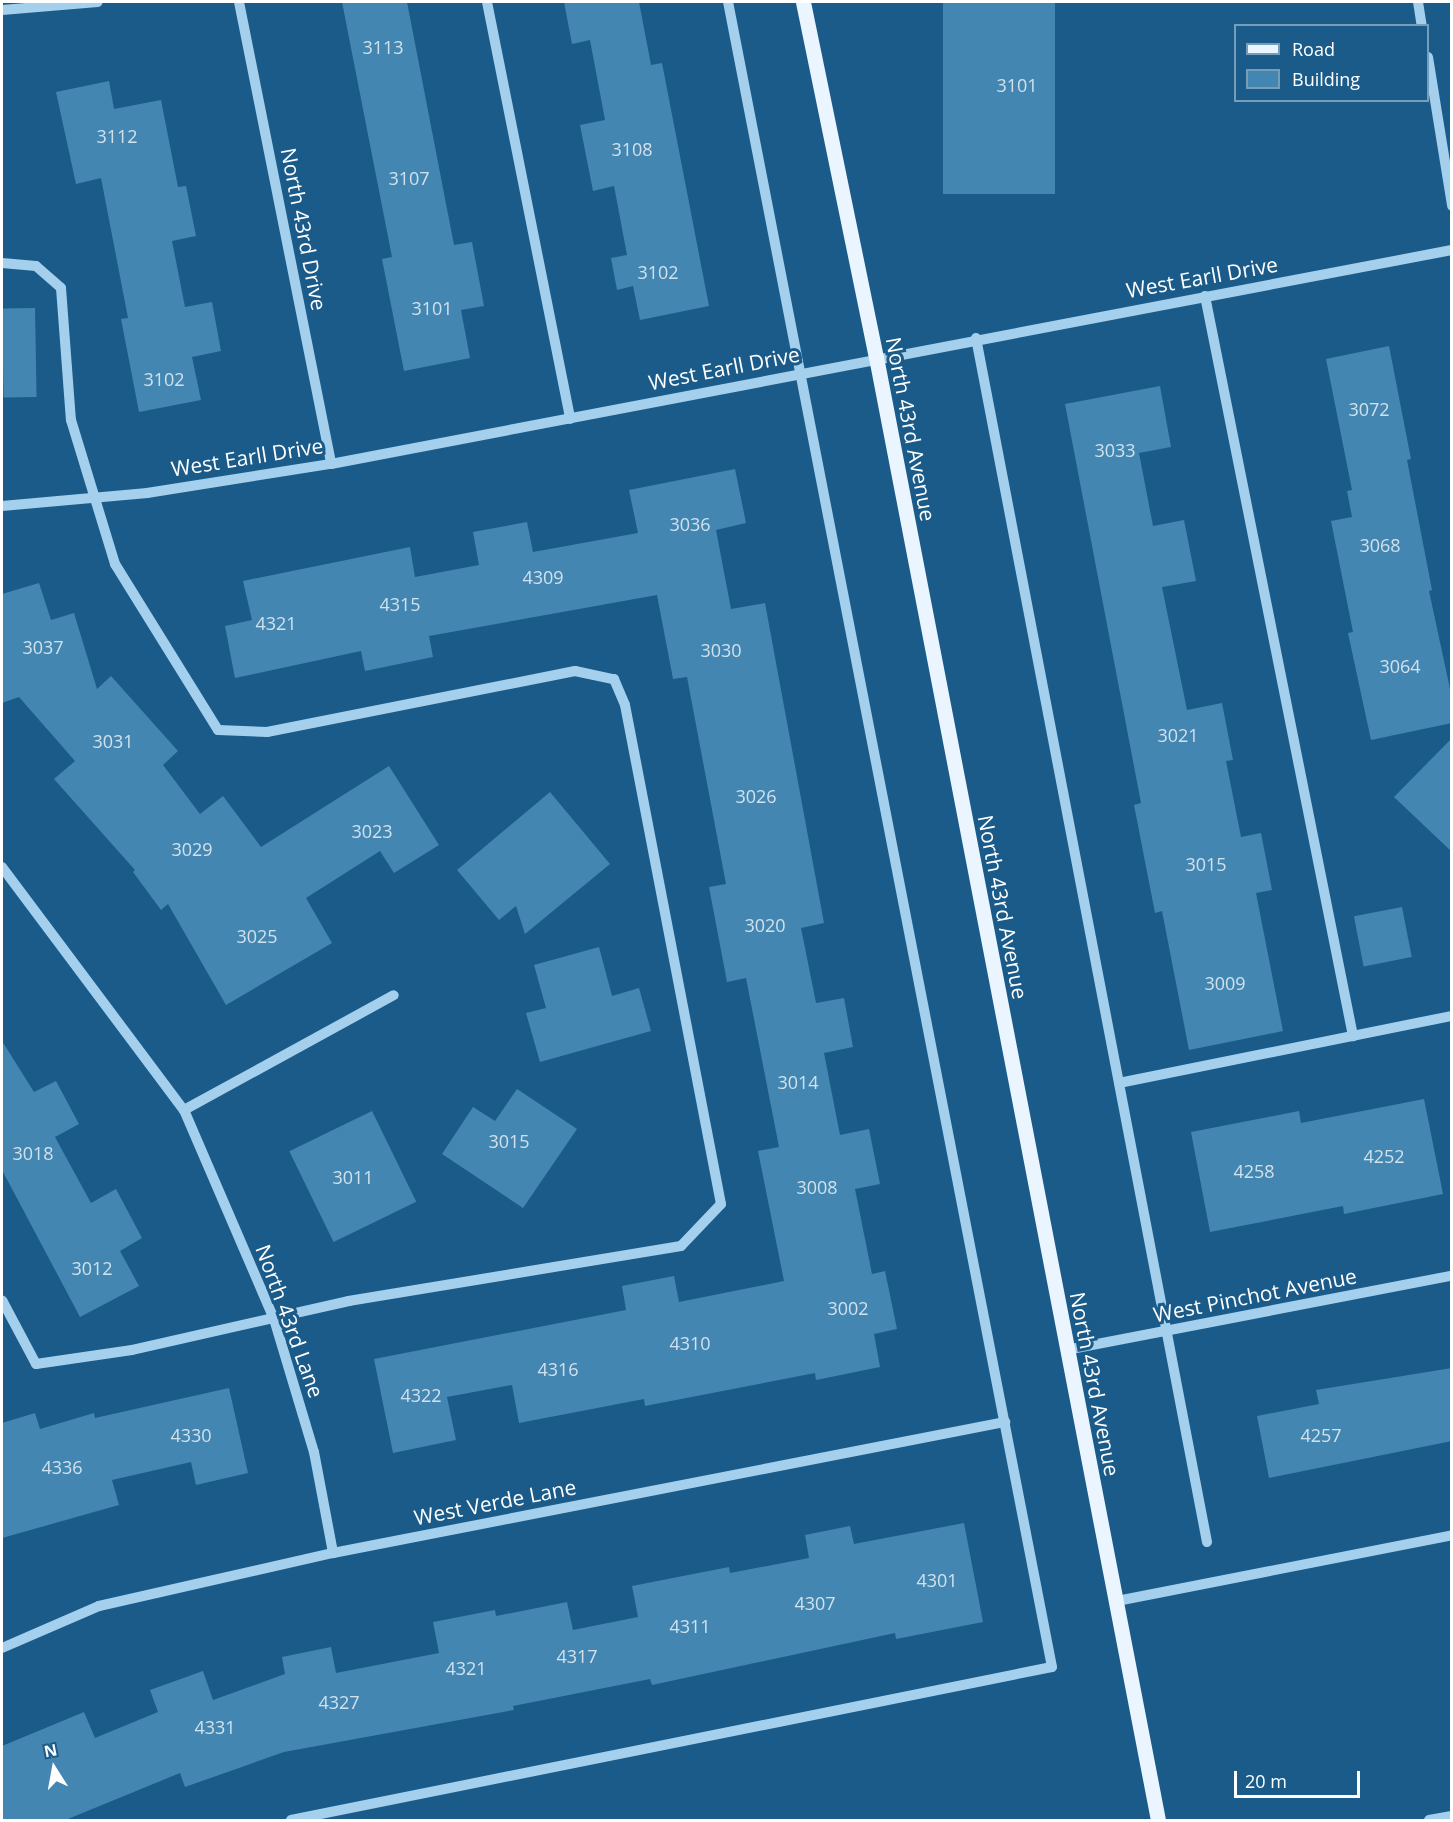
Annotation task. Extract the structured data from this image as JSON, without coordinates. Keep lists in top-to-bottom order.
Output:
{
  "streets": {
    "main road": ["North 43rd Avenue"],
    "street": [
      "North 43rd Drive",
      "West Earll Drive",
      "West Pinchot Avenue",
      "North 43rd Lane",
      "West Verde Lane"
    ]
  },
  "crossings": [
    ["North 43rd Drive", "West Earll Drive"],
    ["West Earll Drive", "North 43rd Avenue"],
    ["North 43rd Avenue", "West Pinchot Avenue"],
    ["North 43rd Lane", "West Verde Lane"]
  ],
  "house_numbers": [
    "3113",
    "3101",
    "3112",
    "3108",
    "3107",
    "3102",
    "3101",
    "3102",
    "3072",
    "3033",
    "3036",
    "3068",
    "4309",
    "4315",
    "4321",
    "3037",
    "3030",
    "3064",
    "3021",
    "3031",
    "3026",
    "3023",
    "3029",
    "3015",
    "3020",
    "3025",
    "3009",
    "3014",
    "3015",
    "3018",
    "4252",
    "4258",
    "3011",
    "3008",
    "3012",
    "3002",
    "4310",
    "4316",
    "4322",
    "4330",
    "4257",
    "4336",
    "4301",
    "4307",
    "4311",
    "4317",
    "4321",
    "4327",
    "4331"
  ],
  "legend": ["Road", "Building"],
  "scale_bar": "20 m",
  "north": "top"
}
